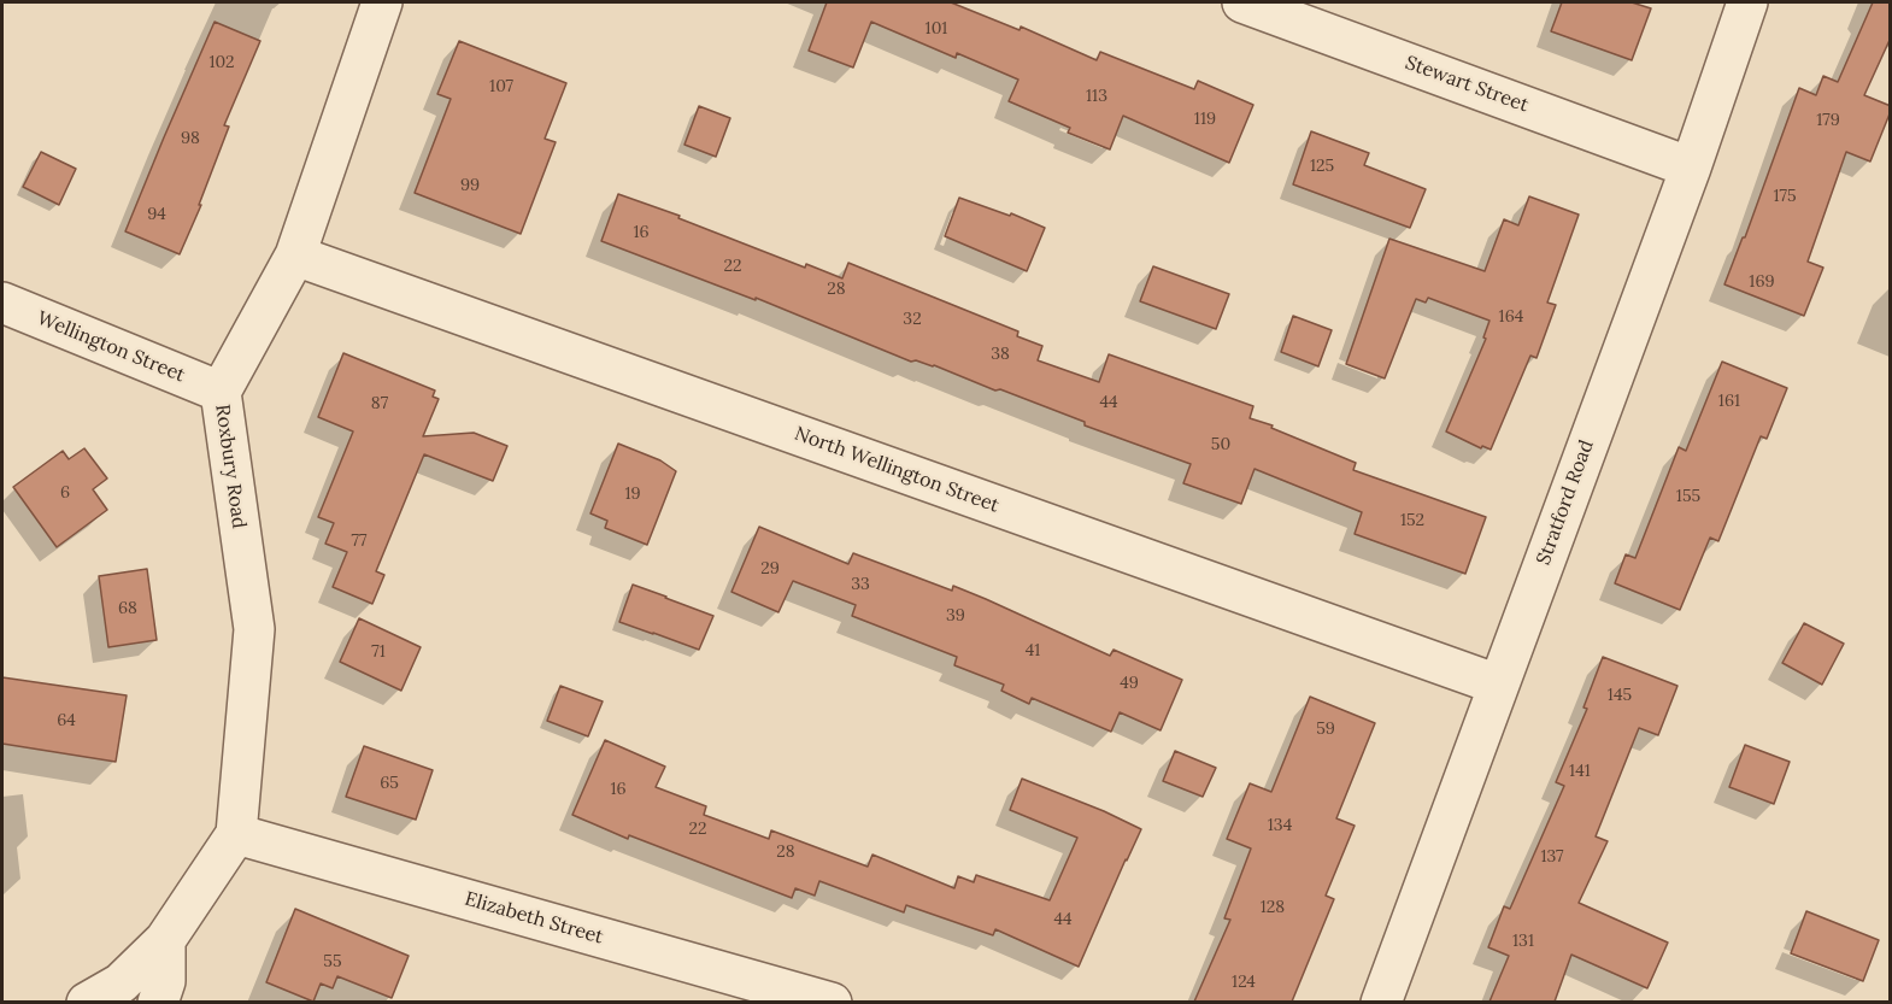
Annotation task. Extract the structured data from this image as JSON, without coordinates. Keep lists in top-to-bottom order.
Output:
{
  "streets": {
    "street": [
      "Stewart Street",
      "Wellington Street",
      "Roxbury Road",
      "North Wellington Street",
      "Stratford Road",
      "Elizabeth Street"
    ]
  },
  "crossings": [
    ["Stewart Street", "Stratford Road"],
    ["Wellington Street", "Roxbury Road"],
    ["Roxbury Road", "North Wellington Street"],
    ["Roxbury Road", "Elizabeth Street"],
    ["North Wellington Street", "Stratford Road"]
  ],
  "house_numbers": [
    "101",
    "102",
    "107",
    "113",
    "119",
    "179",
    "98",
    "125",
    "99",
    "175",
    "94",
    "16",
    "22",
    "169",
    "28",
    "164",
    "32",
    "38",
    "161",
    "44",
    "87",
    "50",
    "6",
    "19",
    "155",
    "152",
    "77",
    "29",
    "33",
    "68",
    "39",
    "41",
    "71",
    "49",
    "145",
    "64",
    "59",
    "141",
    "65",
    "16",
    "134",
    "22",
    "28",
    "137",
    "128",
    "44",
    "131",
    "55",
    "124"
  ]
}
